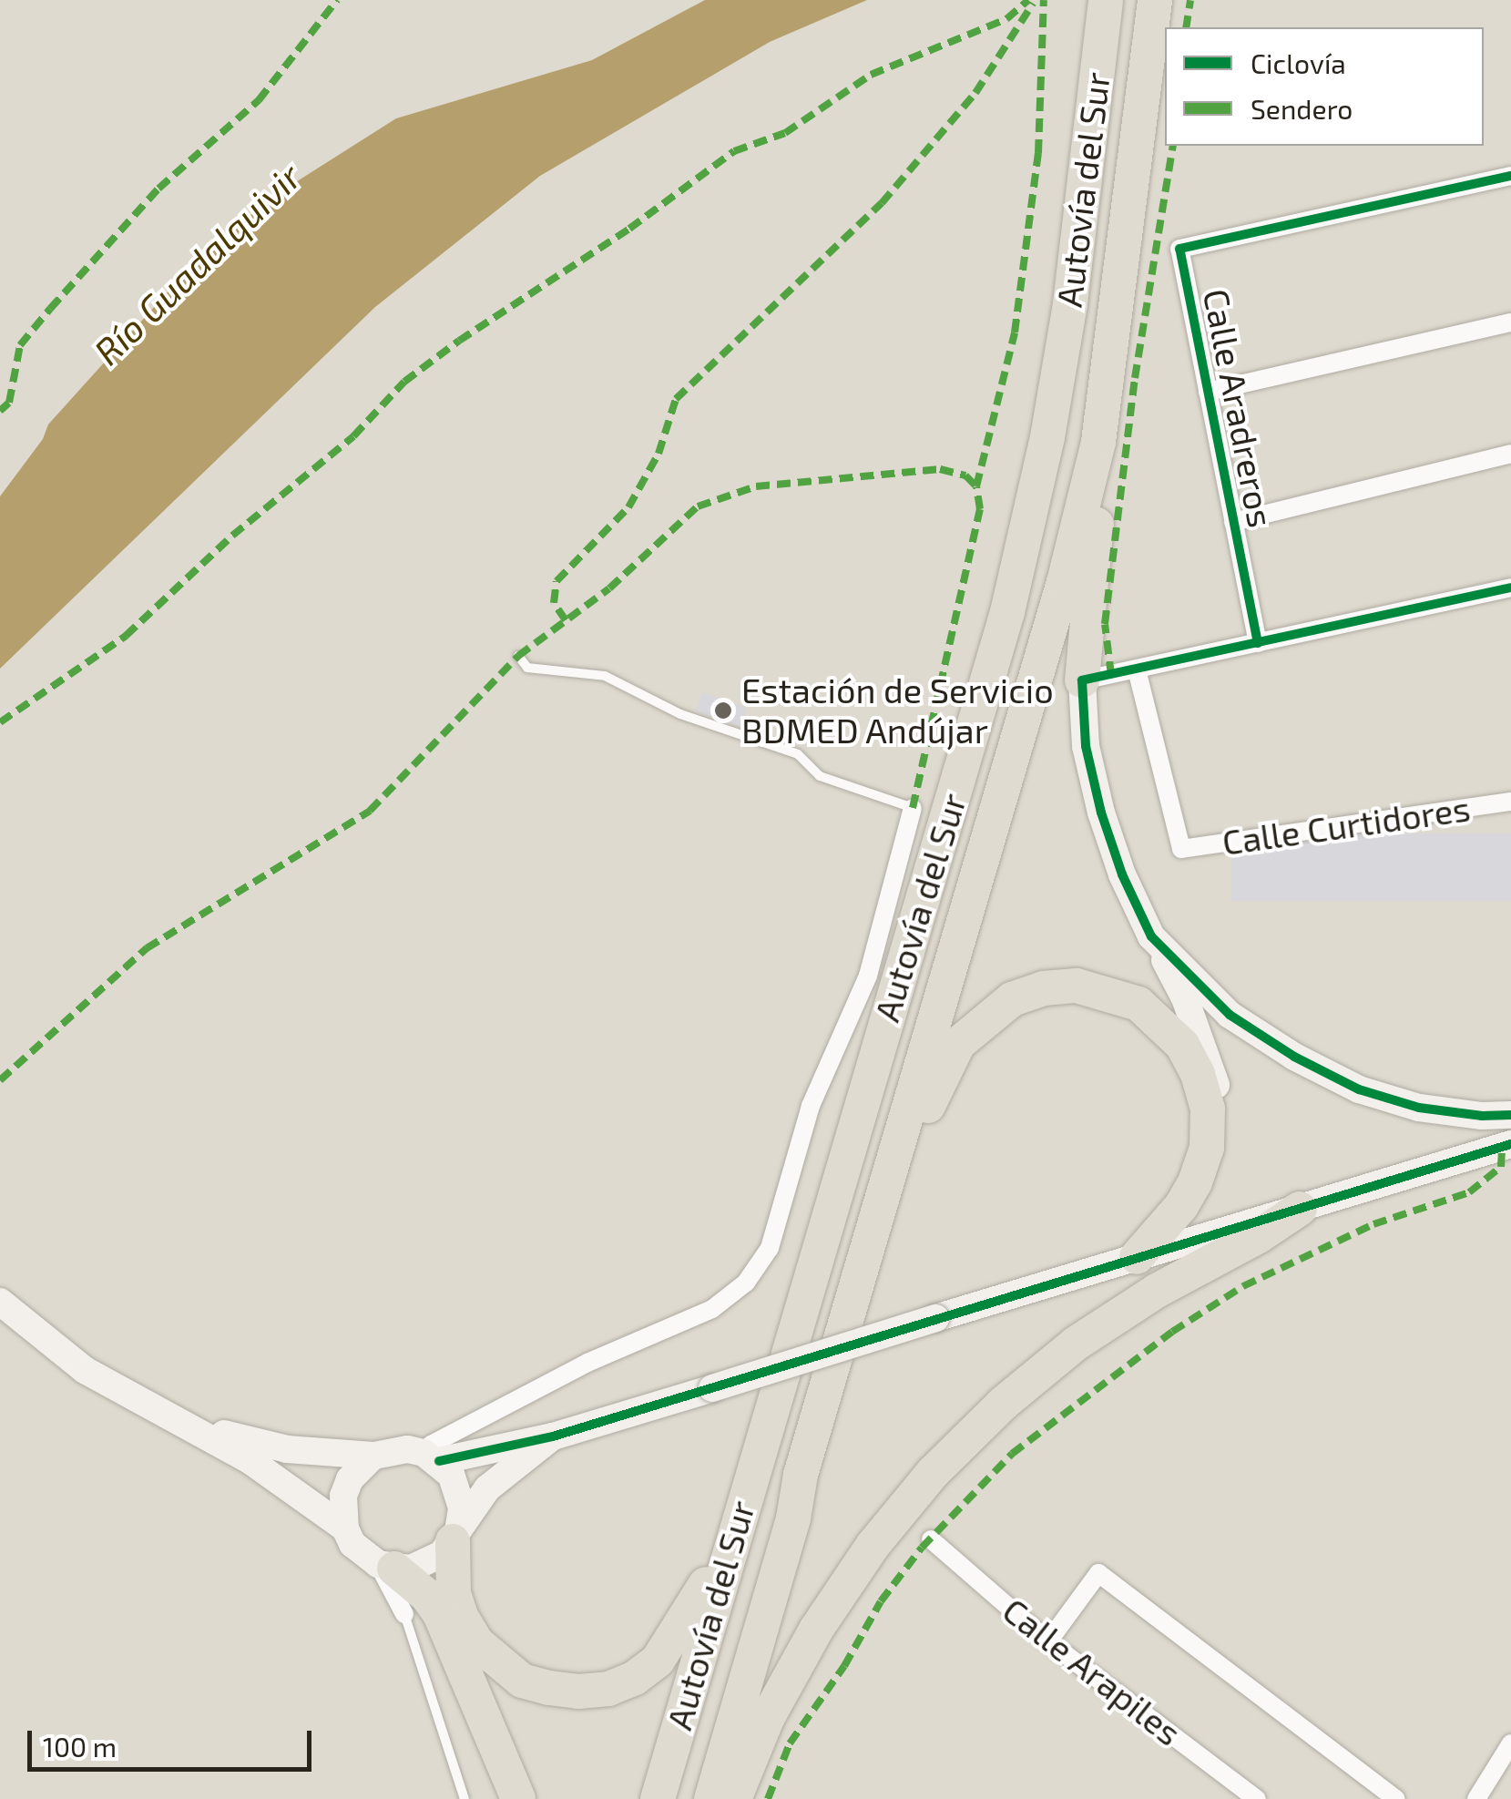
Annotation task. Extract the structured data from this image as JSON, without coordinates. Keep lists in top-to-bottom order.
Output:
{
  "streets": {
    "highway": ["Autovía del Sur"],
    "street": ["Calle Aradreros", "Calle Curtidores", "Calle Arapiles"]
  },
  "water": ["Río Guadalquivir"],
  "places": ["Estación de Servicio BDMED Andújar"],
  "legend": ["Ciclovía", "Sendero"],
  "scale_bar": "100 m"
}
